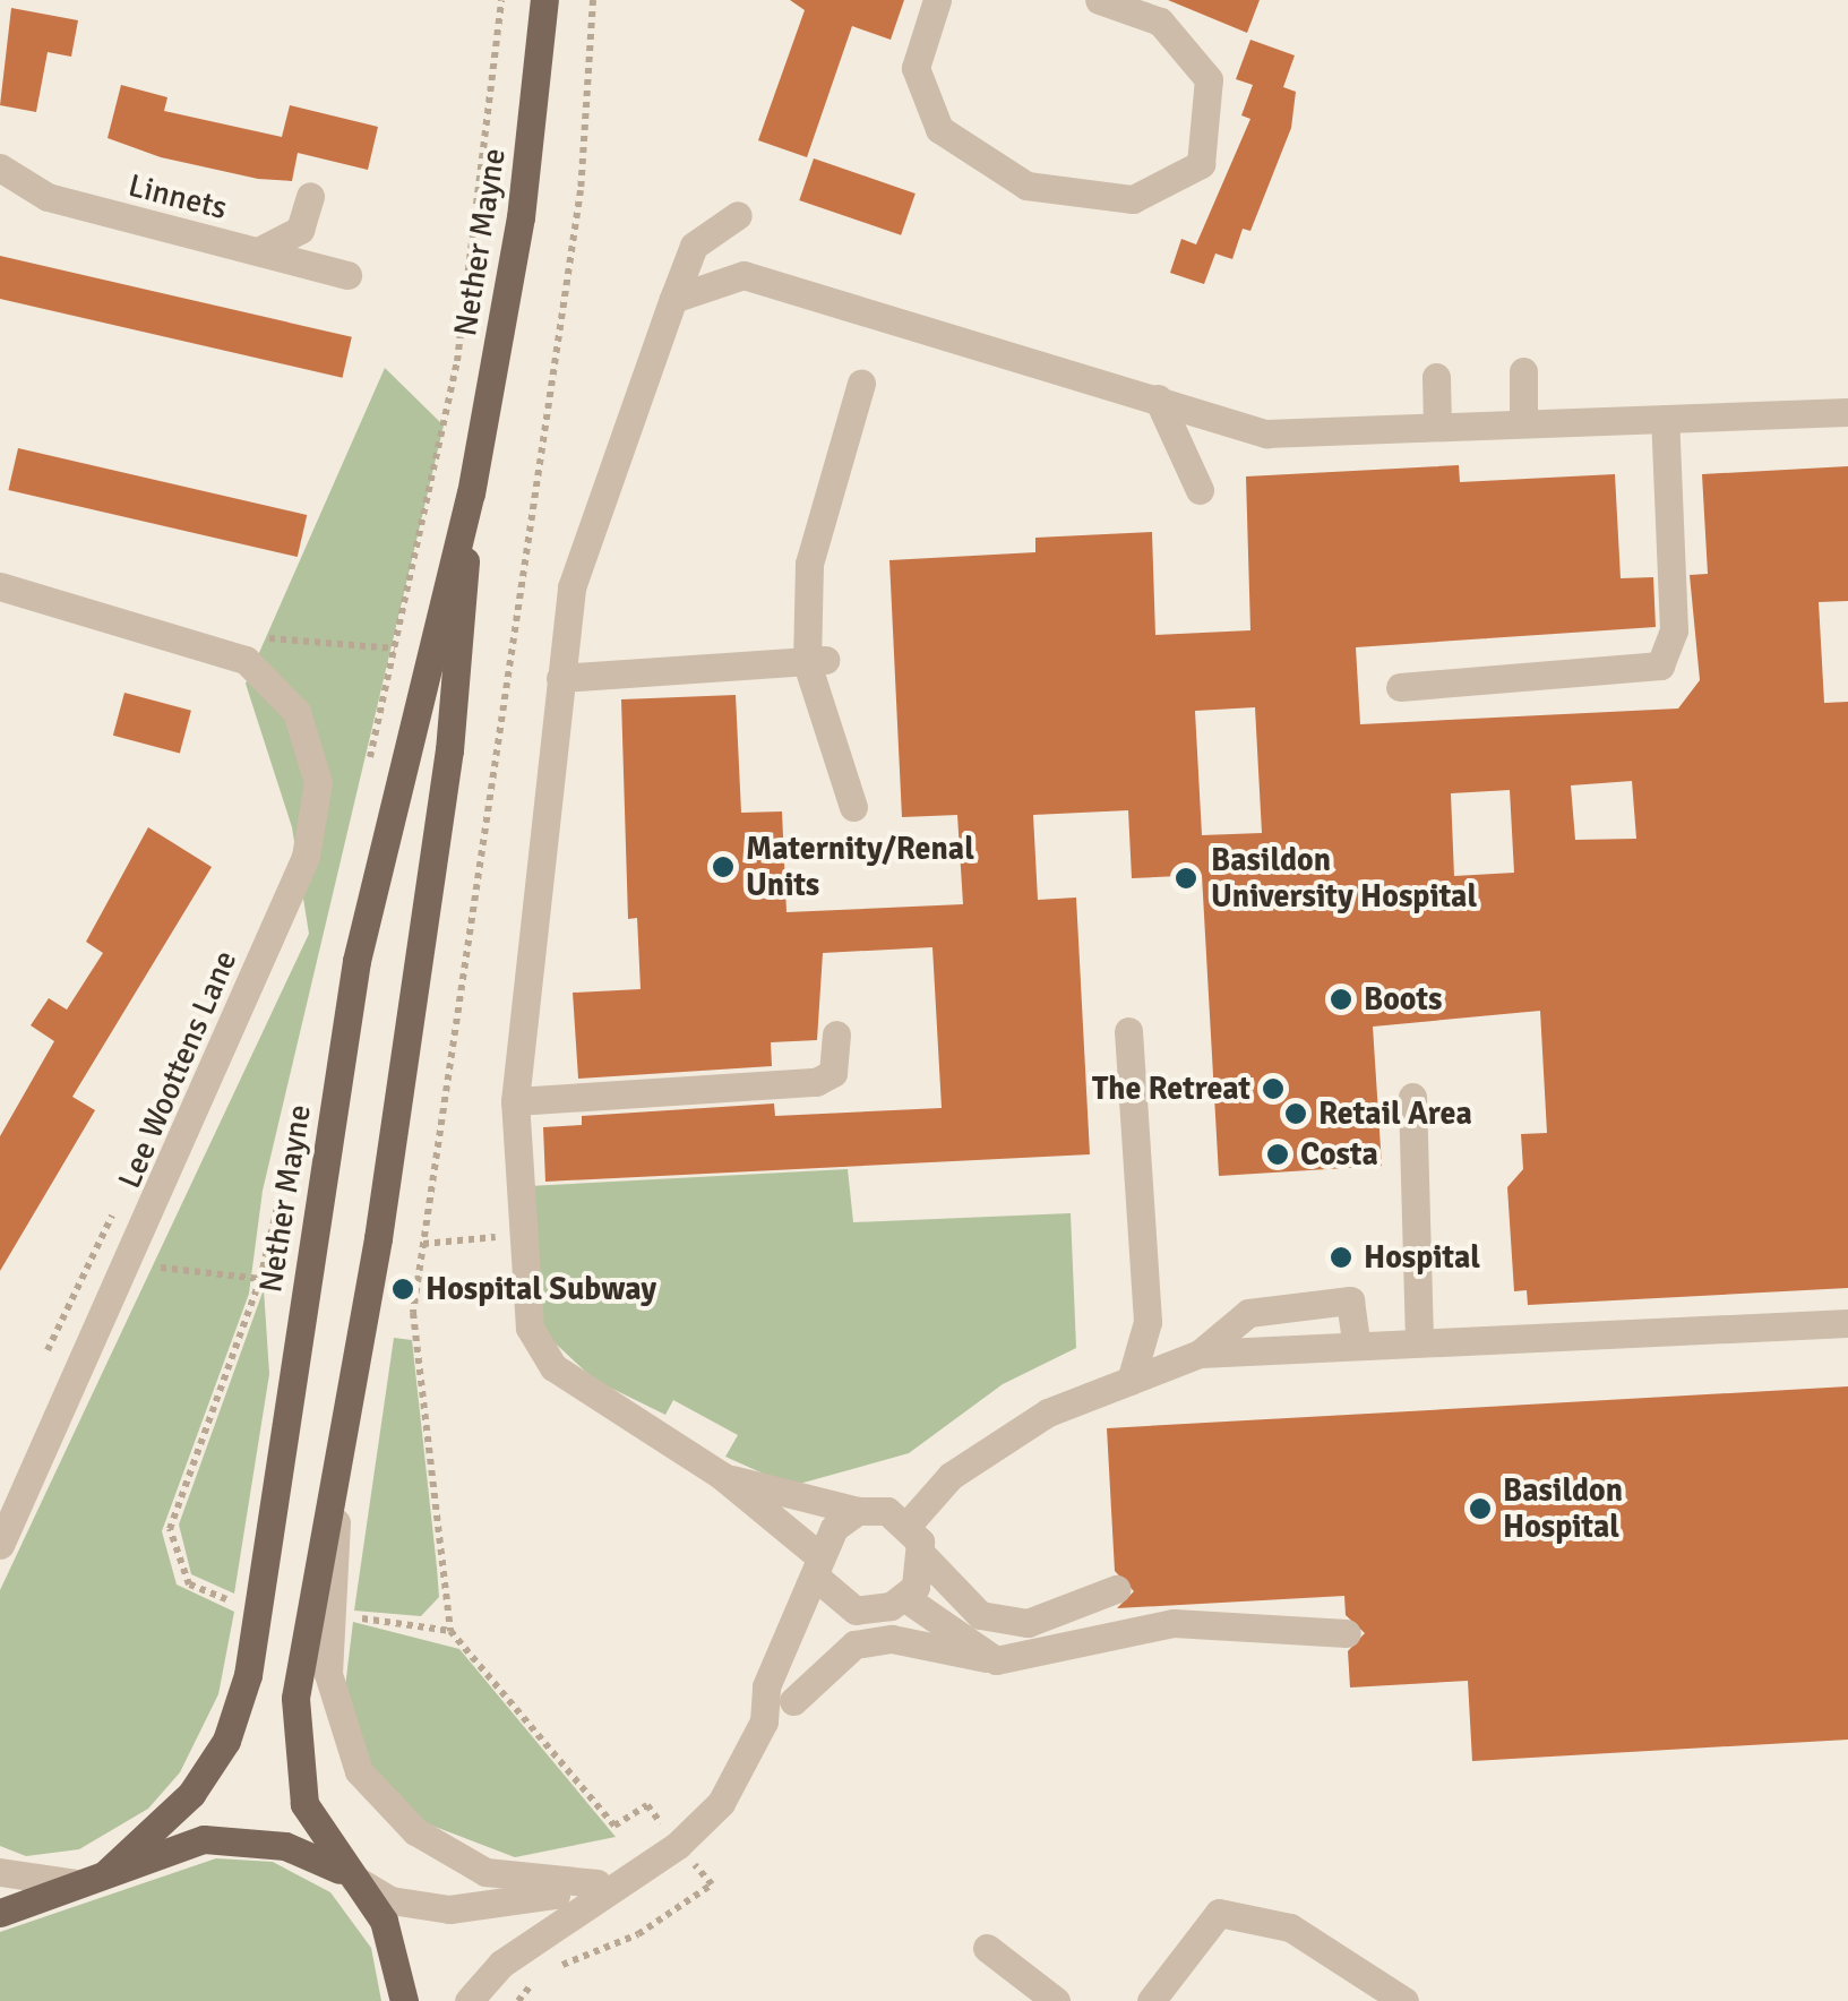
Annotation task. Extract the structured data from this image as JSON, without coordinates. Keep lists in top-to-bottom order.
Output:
{
  "streets": {
    "main road": ["Nether Mayne"],
    "street": ["Linnets", "Lee Woottens Lane"]
  },
  "places": [
    "Maternity/Renal Units",
    "Basildon University Hospital",
    "Boots",
    "The Retreat",
    "Retail Area",
    "Costa",
    "Hospital",
    "Hospital Subway",
    "Basildon Hospital"
  ]
}
